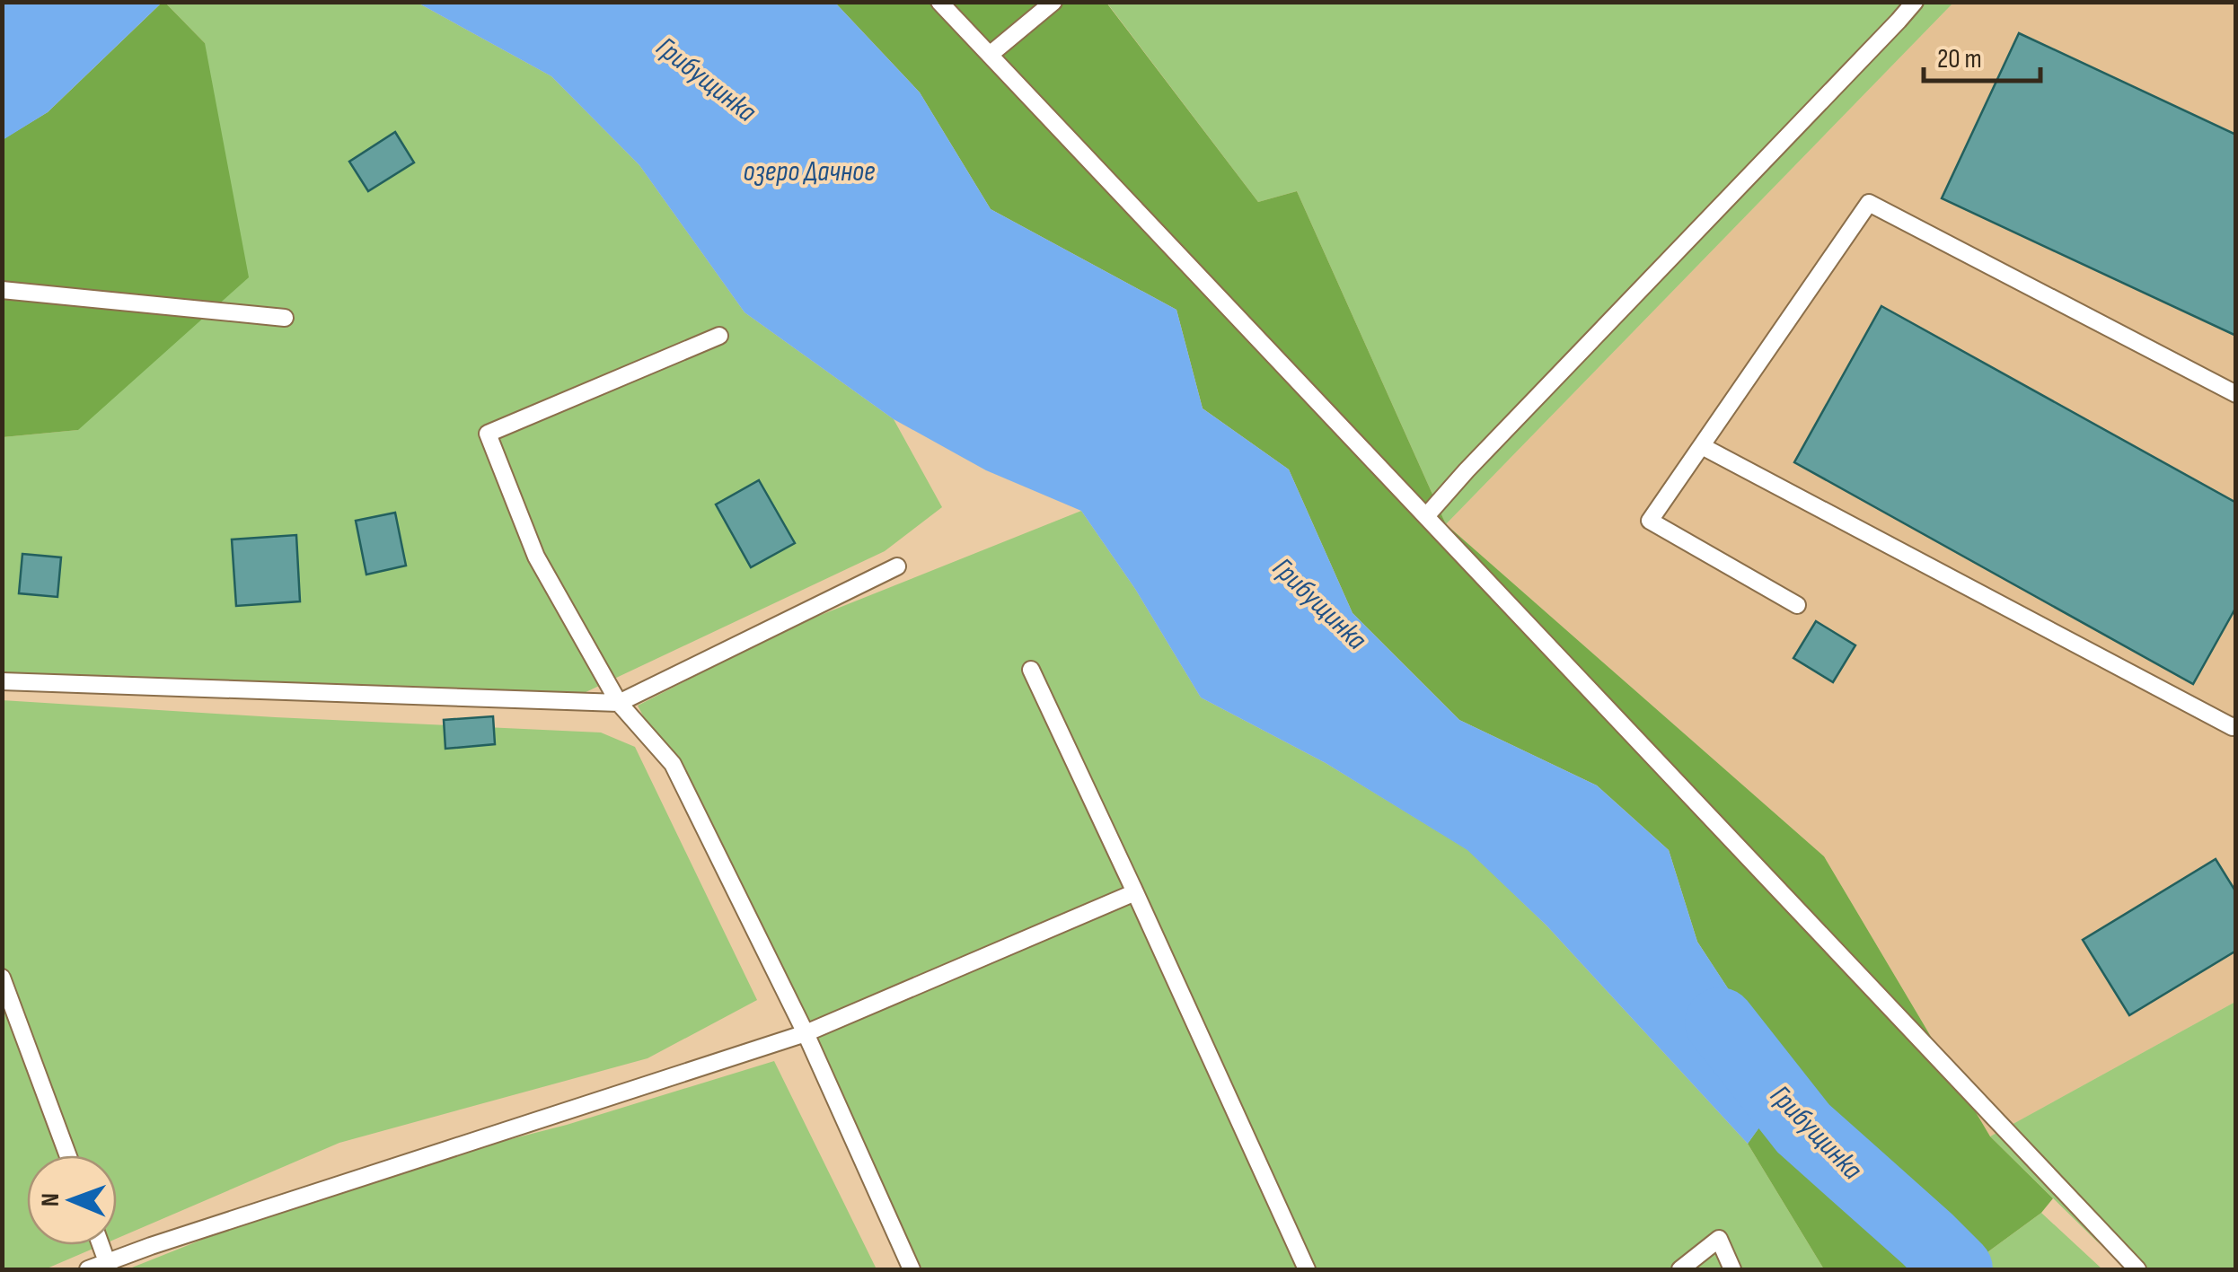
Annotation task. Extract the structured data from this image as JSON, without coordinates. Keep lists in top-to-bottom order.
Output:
{
  "water": ["Грибущинка", "озеро Дачное"],
  "scale_bar": "20 m",
  "north": "left"
}
